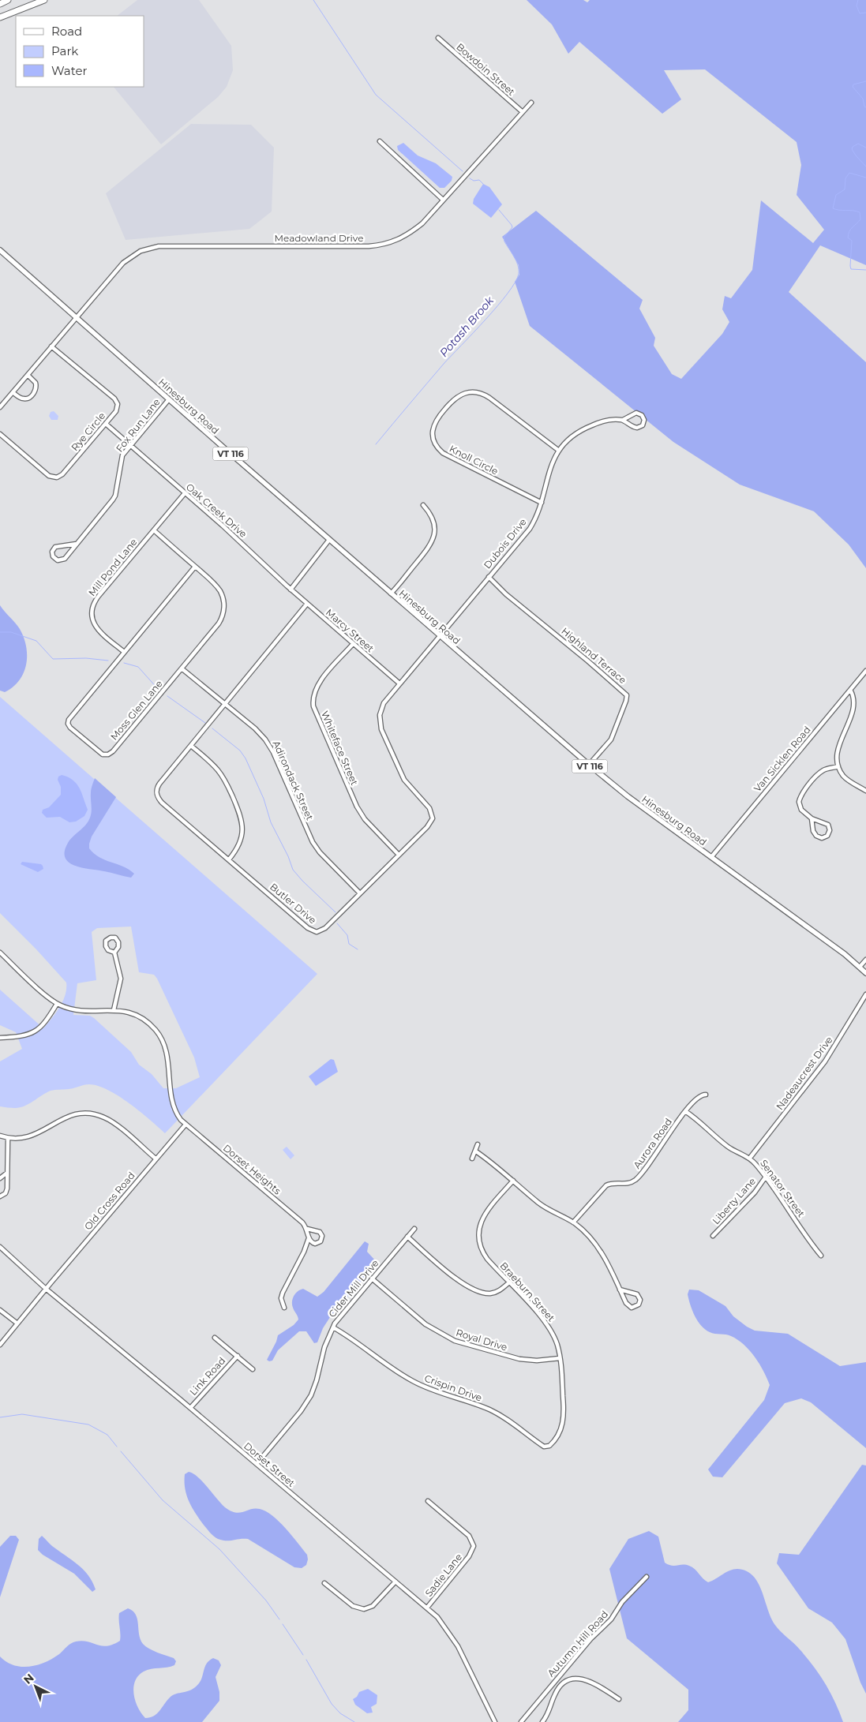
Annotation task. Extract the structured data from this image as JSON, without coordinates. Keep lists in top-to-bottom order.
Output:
{
  "streets": {
    "main road": ["Hinesburg Road", "VT 116"],
    "street": [
      "Bowdoin Street",
      "Meadowland Drive",
      "Fox Run Lane",
      "Rye Circle",
      "Knoll Circle",
      "Oak Creek Drive",
      "Dubois Drive",
      "Mill Pond Lane",
      "Marcy Street",
      "Highland Terrace",
      "Moss Glen Lane",
      "Whiteface Street",
      "Van Sicklen Road",
      "Adirondack Street",
      "Butler Drive",
      "Nadeaucrest Drive",
      "Aurora Road",
      "Dorset Heights",
      "Senator Street",
      "Old Cross Road",
      "Liberty Lane",
      "Cider Mill Drive",
      "Braeburn Street",
      "Royal Drive",
      "Link Road",
      "Crispin Drive",
      "Dorset Street",
      "Sadie Lane",
      "Autumn Hill Road"
    ]
  },
  "crossings": [
    ["Bowdoin Street", "Meadowland Drive"],
    ["Meadowland Drive", "Hinesburg Road"],
    ["Hinesburg Road", "Fox Run Lane"],
    ["Hinesburg Road", "Dubois Drive"],
    ["Hinesburg Road", "Highland Terrace"],
    ["Hinesburg Road", "Van Sicklen Road"],
    ["Hinesburg Road", "Butler Drive"],
    ["Fox Run Lane", "Oak Creek Drive"],
    ["Rye Circle", "Oak Creek Drive"],
    ["Knoll Circle", "Dubois Drive"],
    ["Oak Creek Drive", "Mill Pond Lane"],
    ["Oak Creek Drive", "Marcy Street"],
    ["Dubois Drive", "Highland Terrace"],
    ["Dubois Drive", "Butler Drive"],
    ["Mill Pond Lane", "Moss Glen Lane"],
    ["Marcy Street", "Whiteface Street"],
    ["Marcy Street", "Butler Drive"],
    ["Moss Glen Lane", "Adirondack Street"],
    ["Whiteface Street", "Butler Drive"],
    ["Adirondack Street", "Butler Drive"],
    ["Nadeaucrest Drive", "Senator Street"],
    ["Aurora Road", "Senator Street"],
    ["Dorset Heights", "Old Cross Road"],
    ["Senator Street", "Liberty Lane"],
    ["Old Cross Road", "Dorset Street"],
    ["Cider Mill Drive", "Royal Drive"],
    ["Cider Mill Drive", "Crispin Drive"],
    ["Cider Mill Drive", "Dorset Street"],
    ["Braeburn Street", "Royal Drive"],
    ["Braeburn Street", "Crispin Drive"],
    ["Link Road", "Dorset Street"],
    ["Dorset Street", "Sadie Lane"]
  ],
  "water": ["Potash Brook"],
  "legend": ["Road", "Park", "Water"],
  "north": "top left"
}
